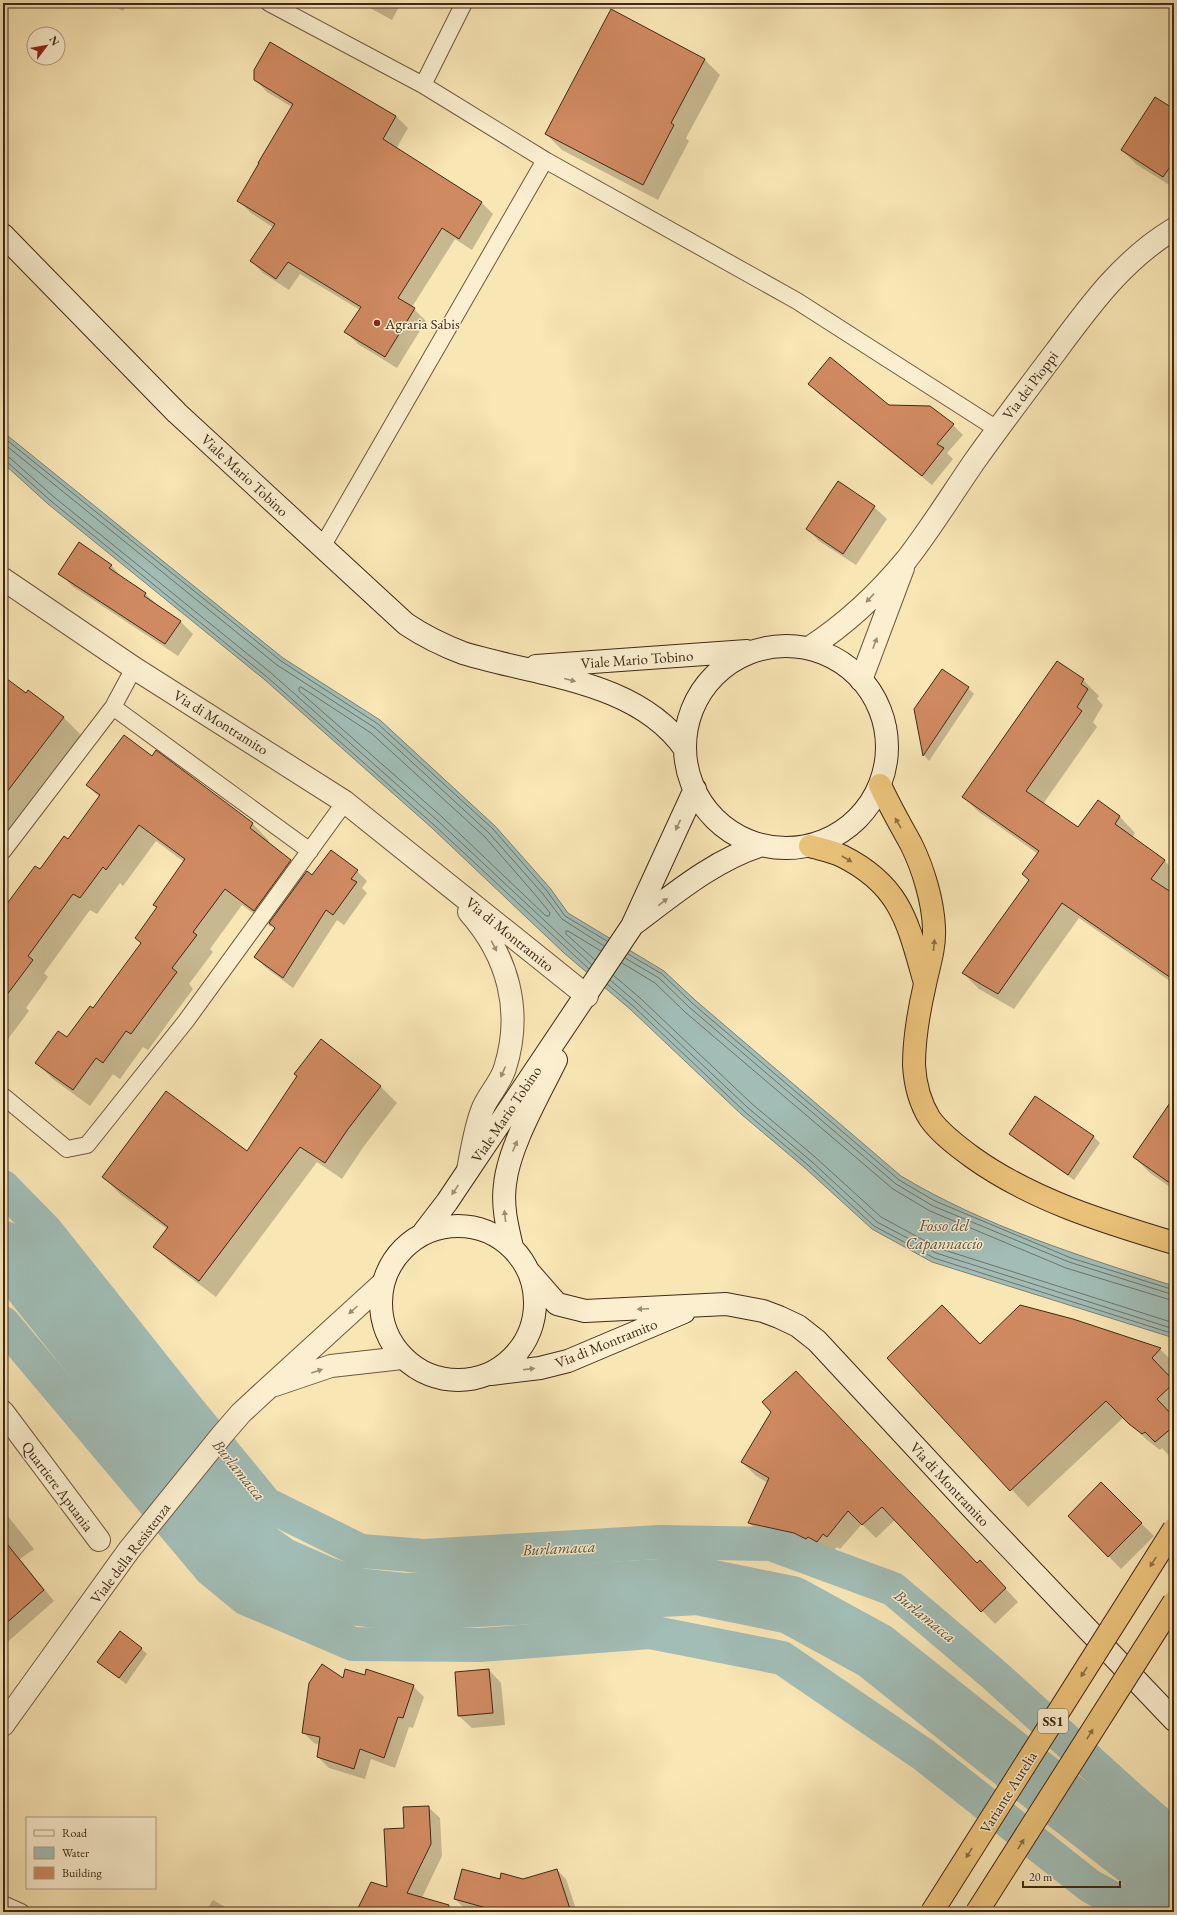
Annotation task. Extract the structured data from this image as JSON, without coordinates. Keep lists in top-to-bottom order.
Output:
{
  "streets": {
    "highway": ["SS1", "Variante Aurelia"],
    "main road": [
      "Via dei Pioppi",
      "Viale Mario Tobino",
      "Via di Montramito",
      "Quartiere Apuania",
      "Viale della Resistenza"
    ]
  },
  "crossings": [
    ["Viale Mario Tobino", "Via di Montramito"]
  ],
  "water": ["Fosso del Capannaccio", "Burlamacca"],
  "places": ["Agraria Sabis"],
  "legend": ["Road", "Water", "Building"],
  "scale_bar": "20 m",
  "north": "top right"
}
